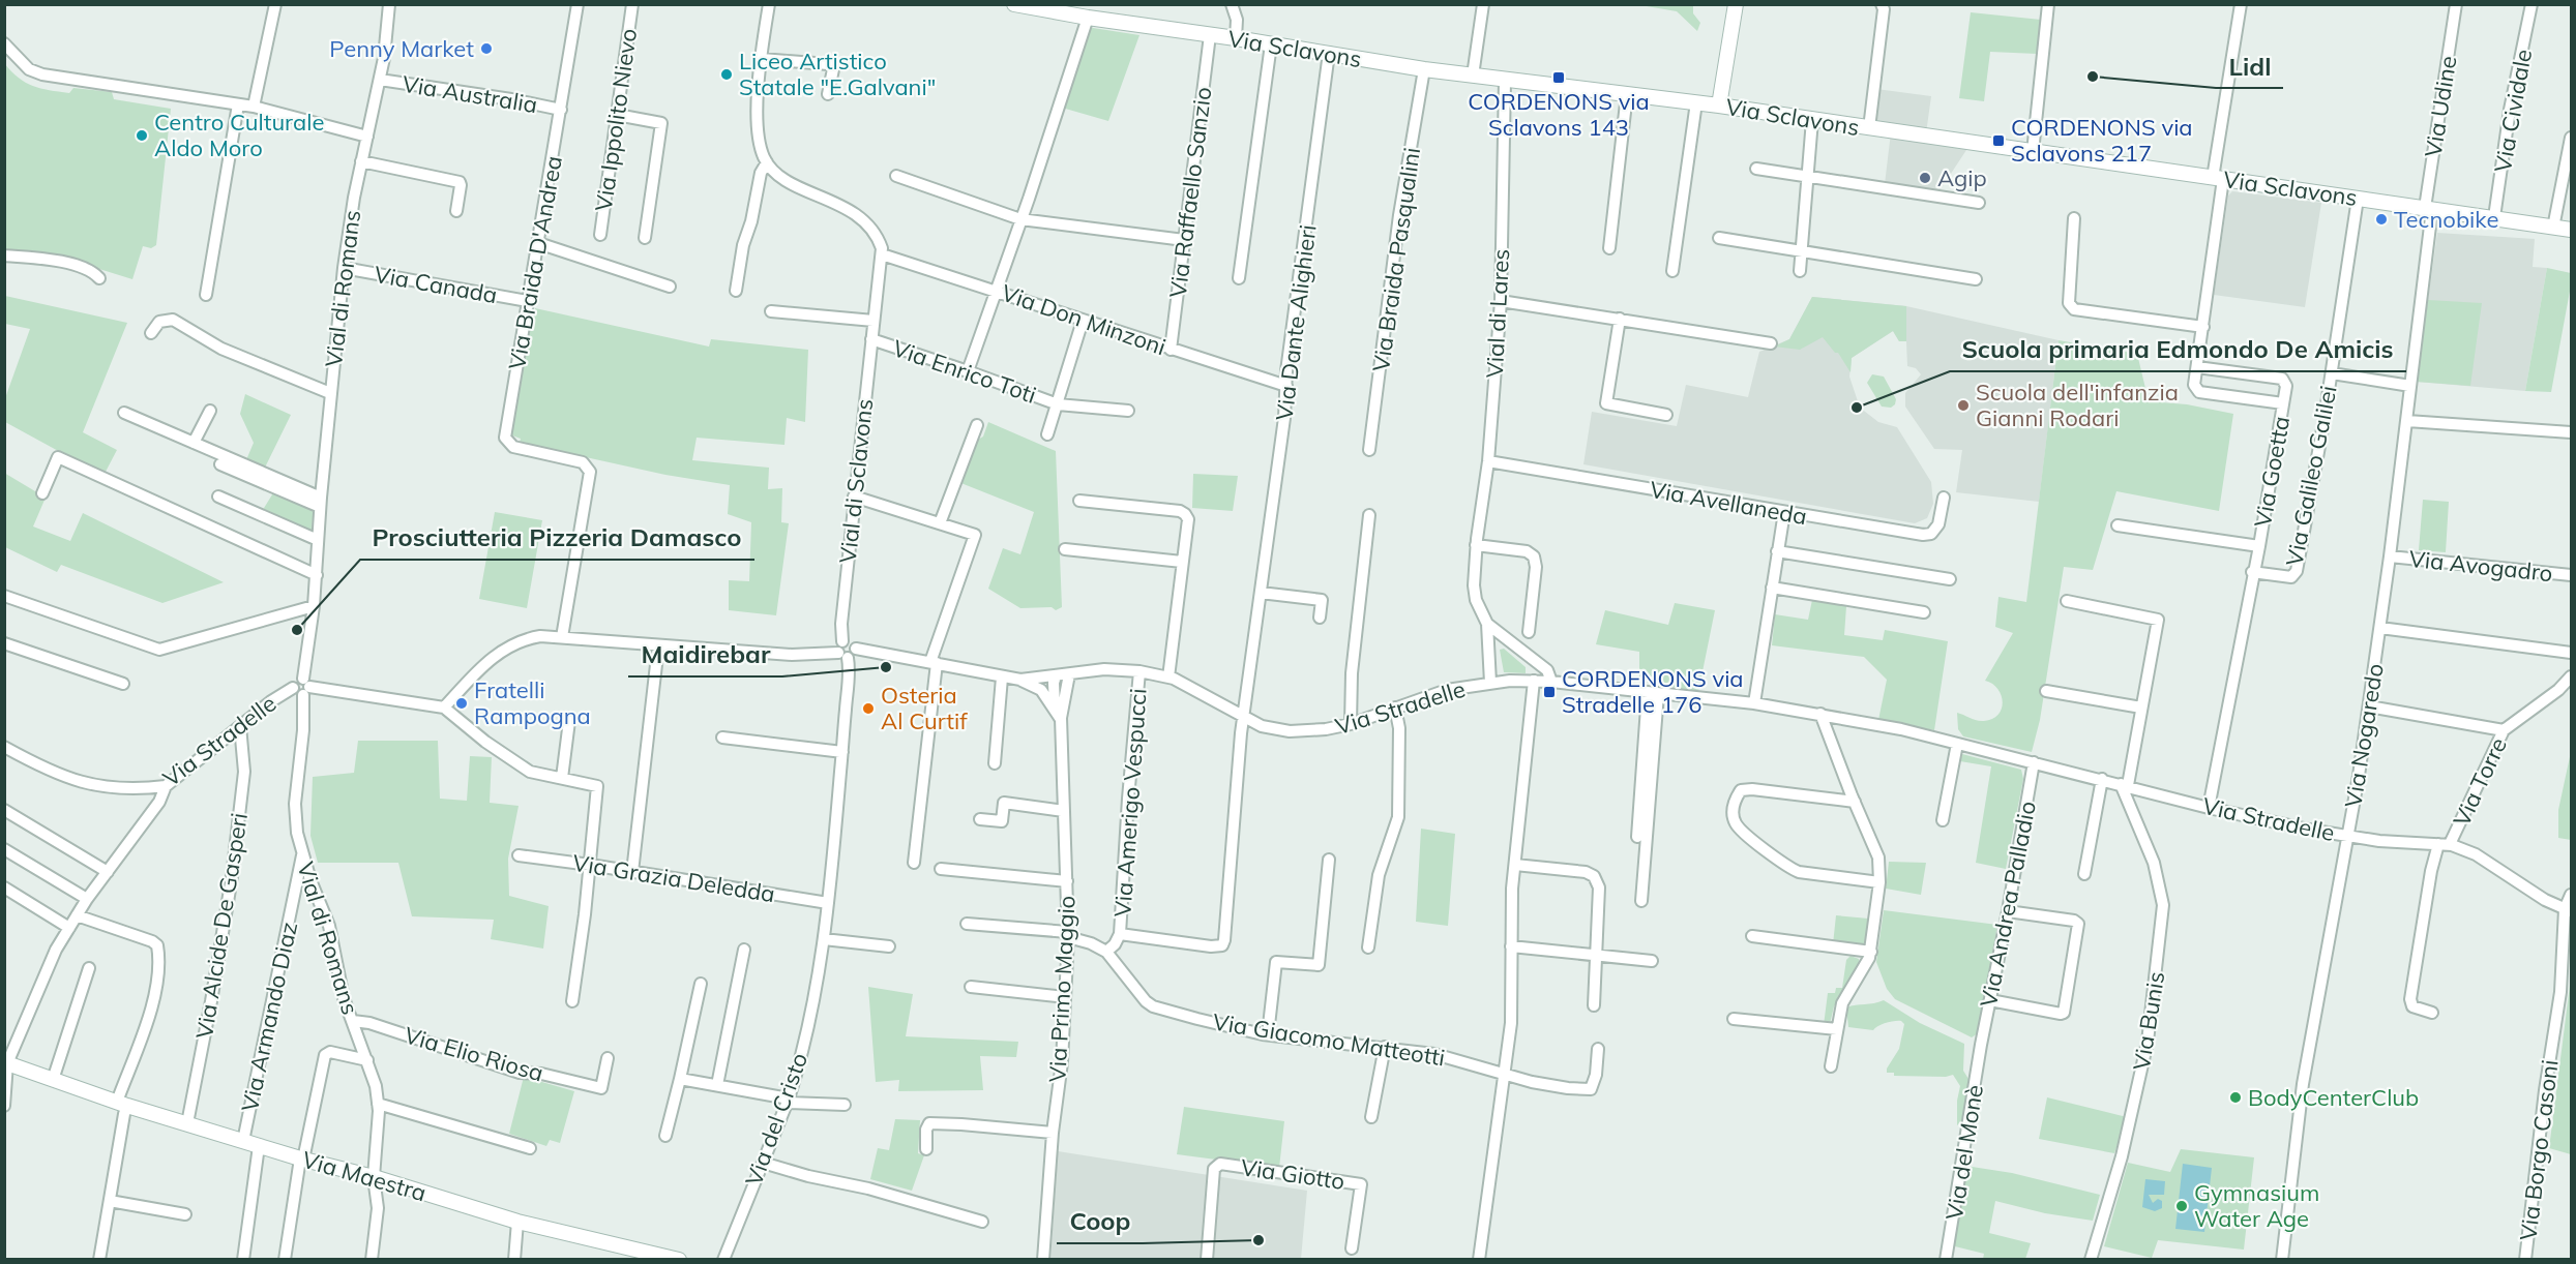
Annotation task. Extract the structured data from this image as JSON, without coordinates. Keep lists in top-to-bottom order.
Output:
{
  "streets": {
    "street": [
      "Via Sclavons",
      "Via Australia",
      "Via Udine",
      "Via Cividale",
      "Via Ippolito Nievo",
      "Via Raffaello Sanzio",
      "Via Braida Pasqualini",
      "Via Braida D'Andrea",
      "Via Canada",
      "Vial di Romans",
      "Vial di Lares",
      "Via Don Minzoni",
      "Via Dante Alighieri",
      "Via Enrico Toti",
      "Via Goetta",
      "Via Galileo Galilei",
      "Vial di Sclavons",
      "Via Avellaneda",
      "Via Avogadro",
      "Via Stradelle",
      "Via Nogaredo",
      "Via Torre",
      "Via Amerigo Vespucci",
      "Via Grazia Deledda",
      "Via Andrea Palladio",
      "Via Alcide De Gasperi",
      "Via Primo Maggio",
      "Via Armando Diaz",
      "Via Bunis",
      "Via Giacomo Matteotti",
      "Via Elio Riosa",
      "Via del Cristo",
      "Via Borgo Casoni",
      "Via del Monè",
      "Via Giotto",
      "Via Maestra"
    ]
  },
  "crossings": [
    ["Via Sclavons", "Via Udine"],
    ["Via Sclavons", "Via Cividale"],
    ["Via Sclavons", "Via Raffaello Sanzio"],
    ["Via Sclavons", "Via Braida Pasqualini"],
    ["Via Sclavons", "Vial di Lares"],
    ["Via Sclavons", "Via Dante Alighieri"],
    ["Via Sclavons", "Via Goetta"],
    ["Via Sclavons", "Via Galileo Galilei"],
    ["Via Sclavons", "Via Nogaredo"],
    ["Via Australia", "Via Braida D'Andrea"],
    ["Via Australia", "Vial di Romans"],
    ["Via Udine", "Via Nogaredo"],
    ["Via Raffaello Sanzio", "Via Don Minzoni"],
    ["Via Braida D'Andrea", "Via Canada"],
    ["Via Canada", "Vial di Romans"],
    ["Vial di Romans", "Via Stradelle"],
    ["Vial di Romans", "Via Armando Diaz"],
    ["Vial di Romans", "Via Elio Riosa"],
    ["Vial di Romans", "Via Maestra"],
    ["Vial di Lares", "Via Avellaneda"],
    ["Vial di Lares", "Via Stradelle"],
    ["Via Don Minzoni", "Via Dante Alighieri"],
    ["Via Don Minzoni", "Vial di Sclavons"],
    ["Via Dante Alighieri", "Via Stradelle"],
    ["Via Dante Alighieri", "Via Amerigo Vespucci"],
    ["Via Enrico Toti", "Vial di Sclavons"],
    ["Via Goetta", "Via Galileo Galilei"],
    ["Via Galileo Galilei", "Via Stradelle"],
    ["Via Galileo Galilei", "Via Nogaredo"],
    ["Vial di Sclavons", "Via Stradelle"],
    ["Vial di Sclavons", "Via del Cristo"],
    ["Via Avogadro", "Via Nogaredo"],
    ["Via Stradelle", "Via Nogaredo"],
    ["Via Stradelle", "Via Torre"],
    ["Via Stradelle", "Via Amerigo Vespucci"],
    ["Via Stradelle", "Via Andrea Palladio"],
    ["Via Stradelle", "Via Alcide De Gasperi"],
    ["Via Stradelle", "Via Primo Maggio"],
    ["Via Stradelle", "Via Bunis"],
    ["Via Stradelle", "Via del Cristo"],
    ["Via Stradelle", "Via Borgo Casoni"],
    ["Via Grazia Deledda", "Via del Cristo"],
    ["Via Andrea Palladio", "Via del Monè"],
    ["Via Alcide De Gasperi", "Via Maestra"],
    ["Via Primo Maggio", "Via Giacomo Matteotti"],
    ["Via Armando Diaz", "Via Maestra"]
  ],
  "places": {
    "other": [
      "Penny Market",
      "Liceo Artistico Statale \"E.Galvani\"",
      "Lidl",
      "Centro Culturale Aldo Moro",
      "Agip",
      "Tecnobike",
      "Scuola dell'infanzia Gianni Rodari",
      "Scuola primaria Edmondo De Amicis",
      "Prosciutteria Pizzeria Damasco",
      "Maidirebar",
      "Fratelli Rampogna",
      "Osteria Al Curtif",
      "BodyCenterClub",
      "Gymnasium Water Age",
      "Coop"
    ],
    "transit": ["CORDENONS via Sclavons 143", "CORDENONS via Sclavons 217", "CORDENONS via Stradelle 176"]
  }
}
